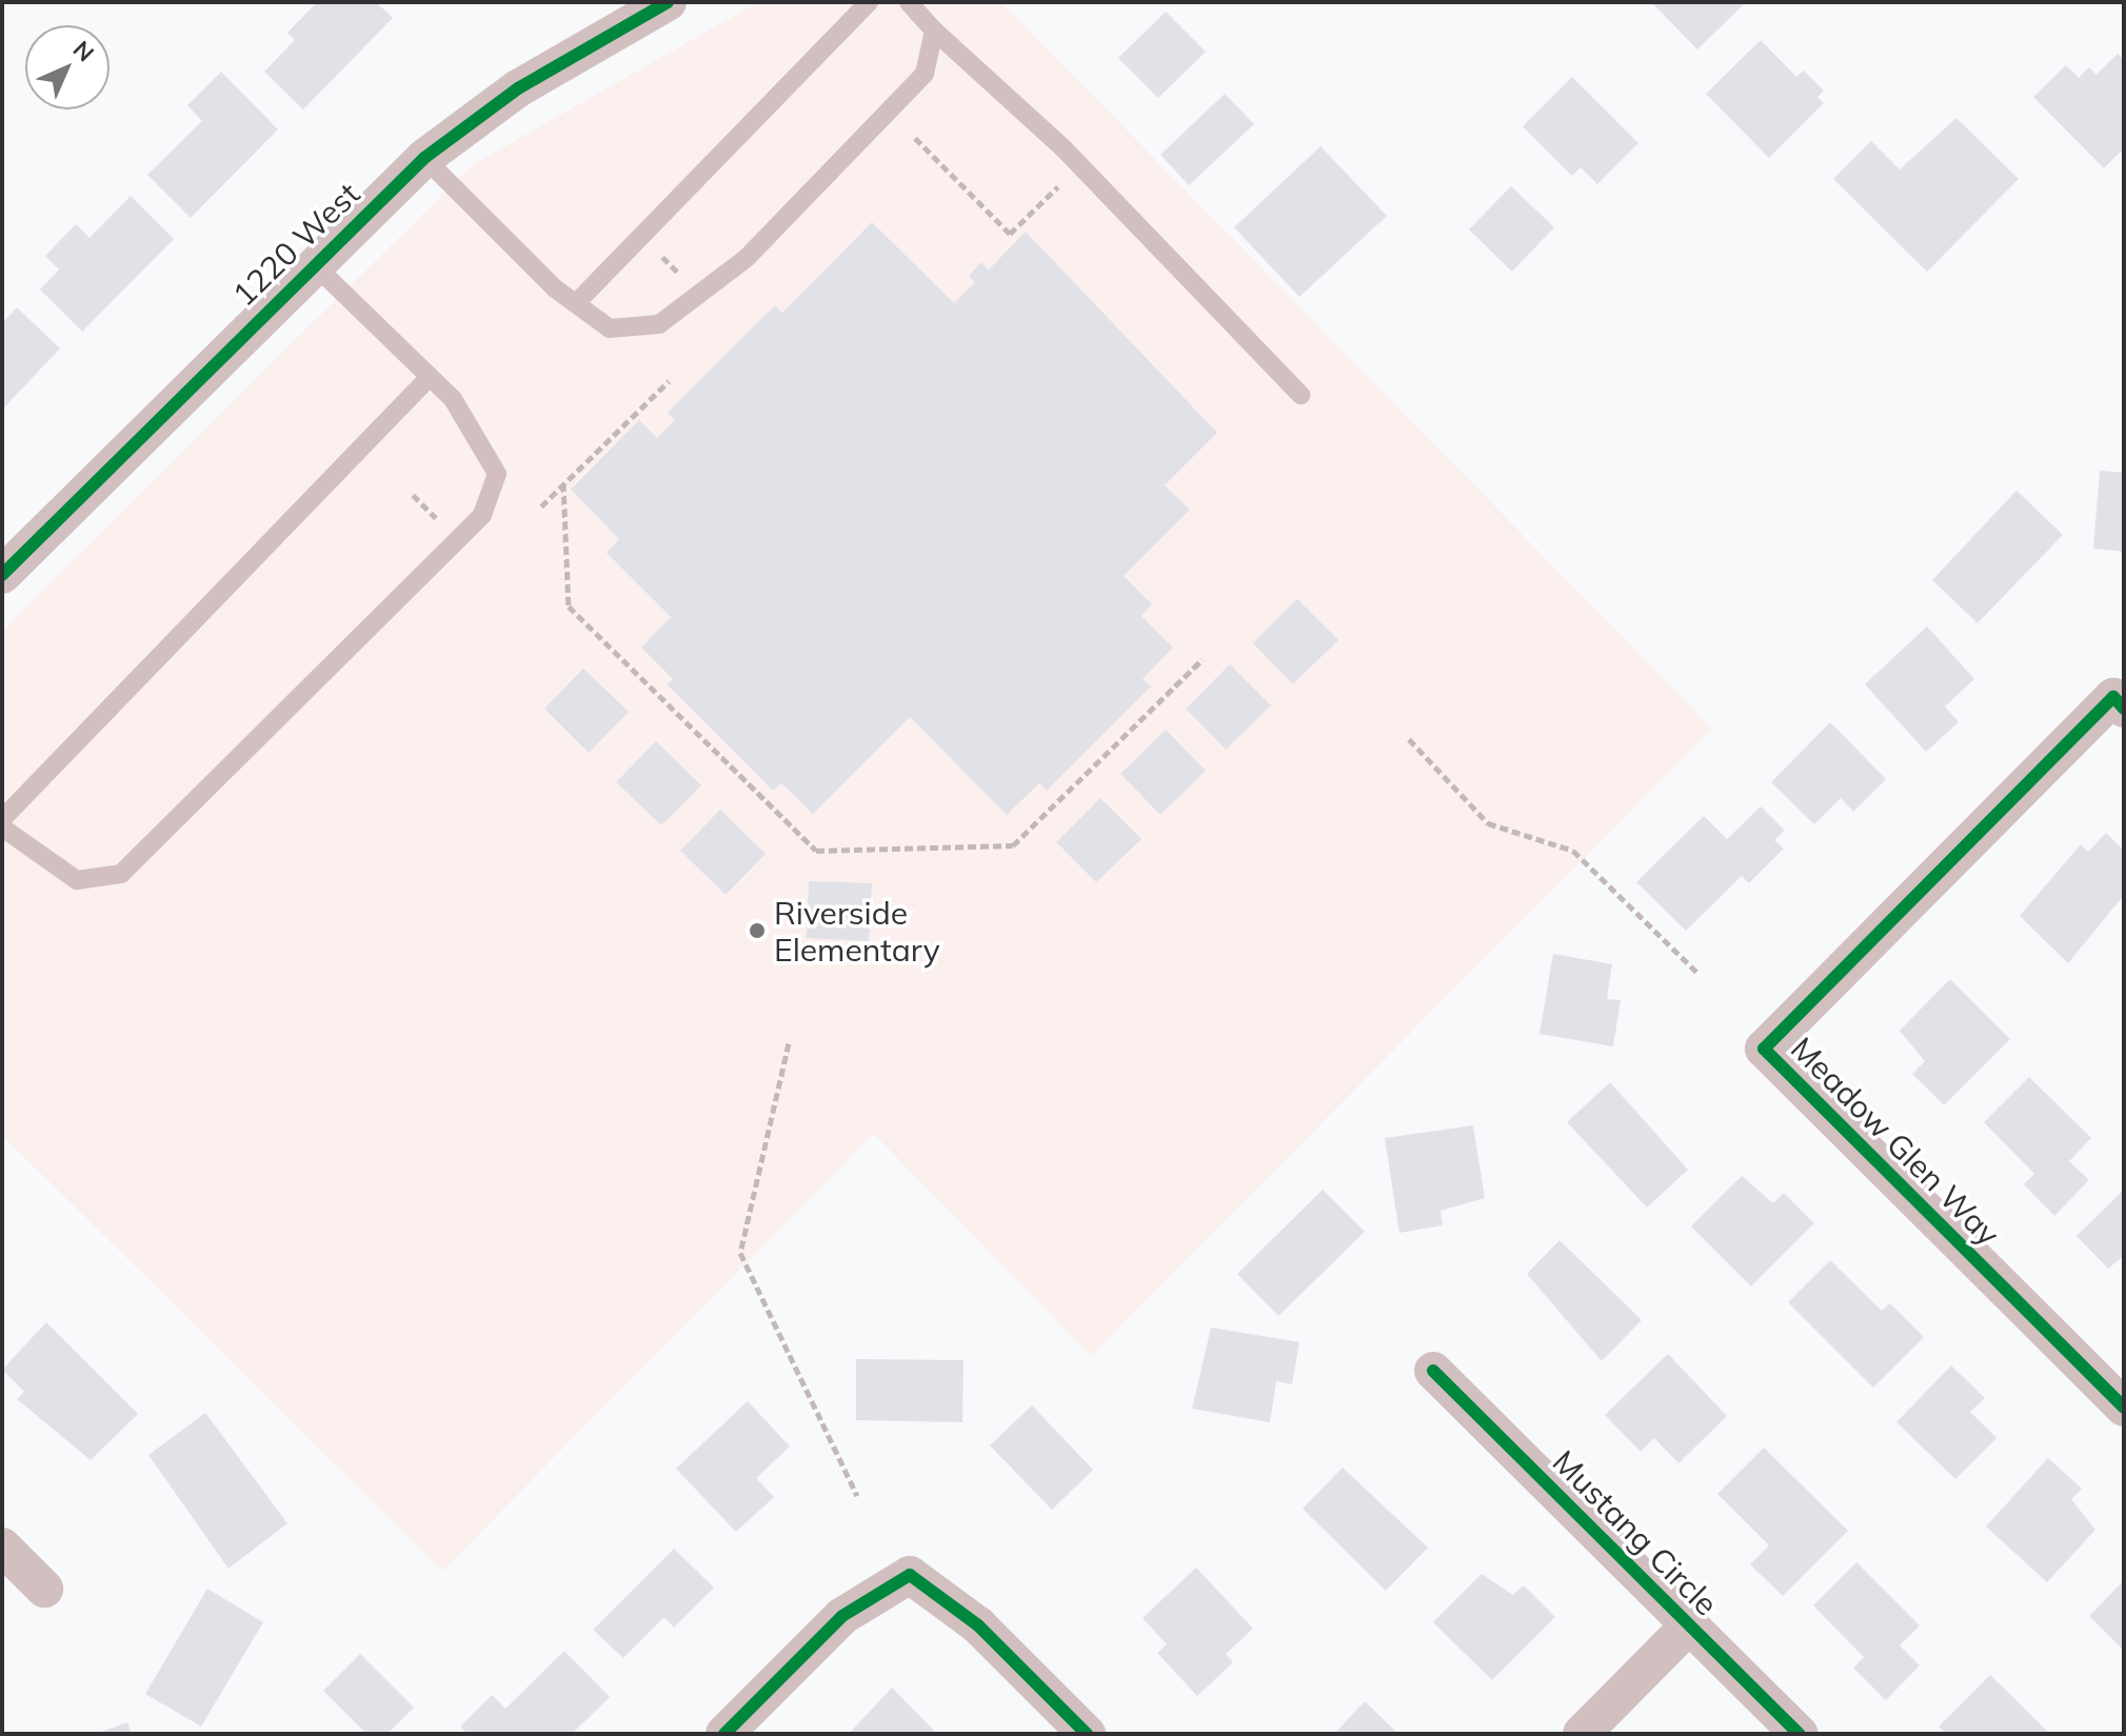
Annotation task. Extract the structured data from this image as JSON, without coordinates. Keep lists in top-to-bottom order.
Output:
{
  "streets": {
    "street": ["1220 West", "Meadow Glen Way", "Mustang Circle"]
  },
  "places": ["Riverside Elementary"],
  "north": "top right"
}
